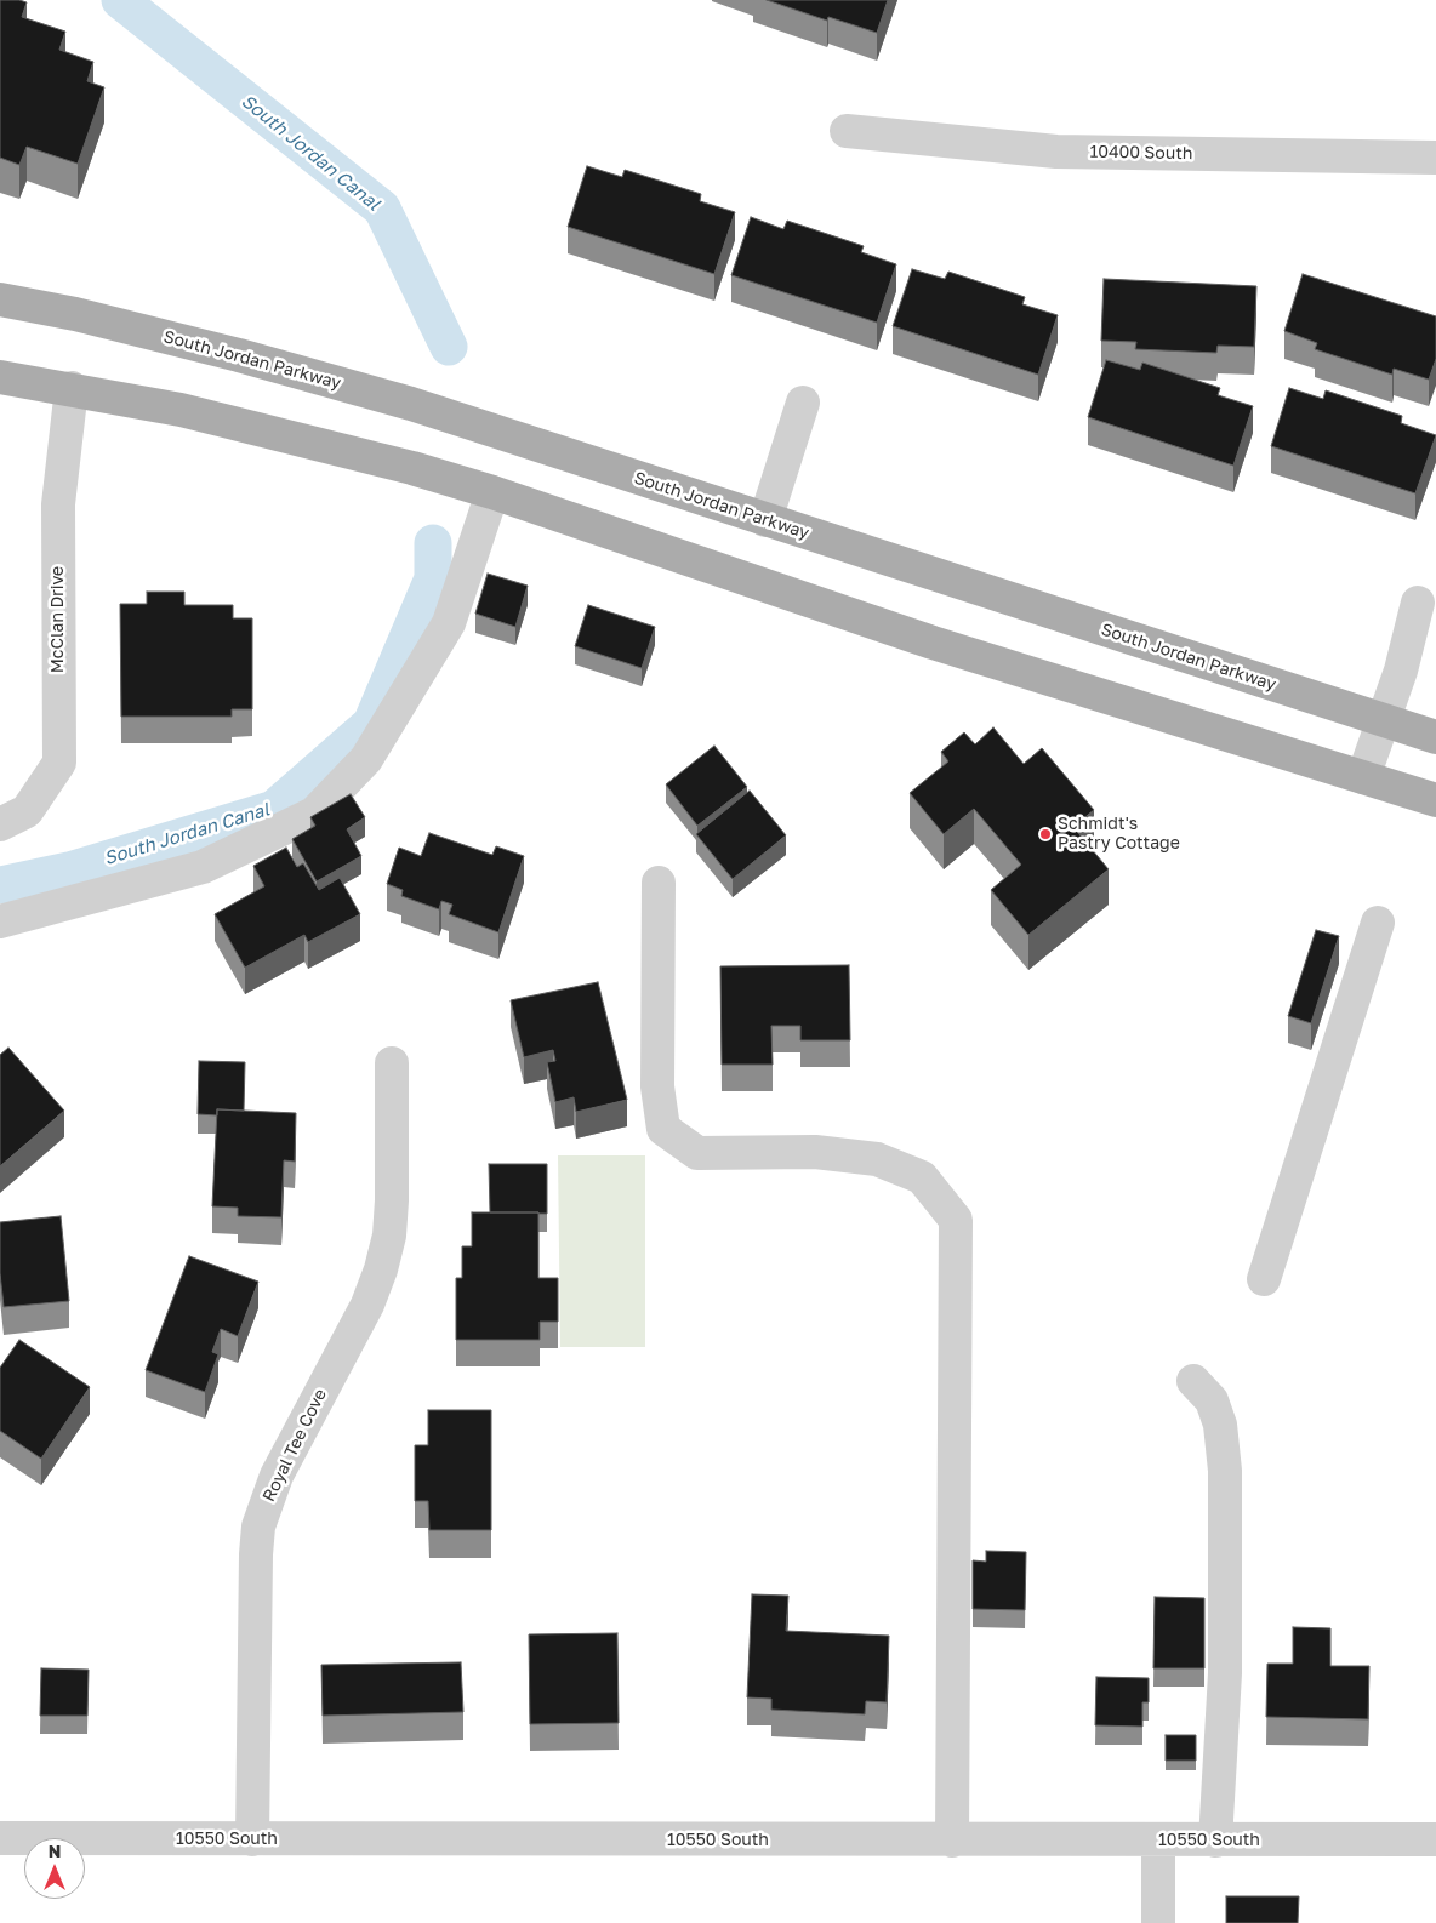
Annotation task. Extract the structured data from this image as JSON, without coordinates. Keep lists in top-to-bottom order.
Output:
{
  "streets": {
    "main road": ["South Jordan Parkway"],
    "street": [
      "10400 South",
      "McClan Drive",
      "Royal Tee Cove",
      "10550 South"
    ]
  },
  "crossings": [
    ["Royal Tee Cove", "10550 South"]
  ],
  "water": ["South Jordan Canal"],
  "places": ["Schmidt's Pastry Cottage"],
  "north": "top"
}
